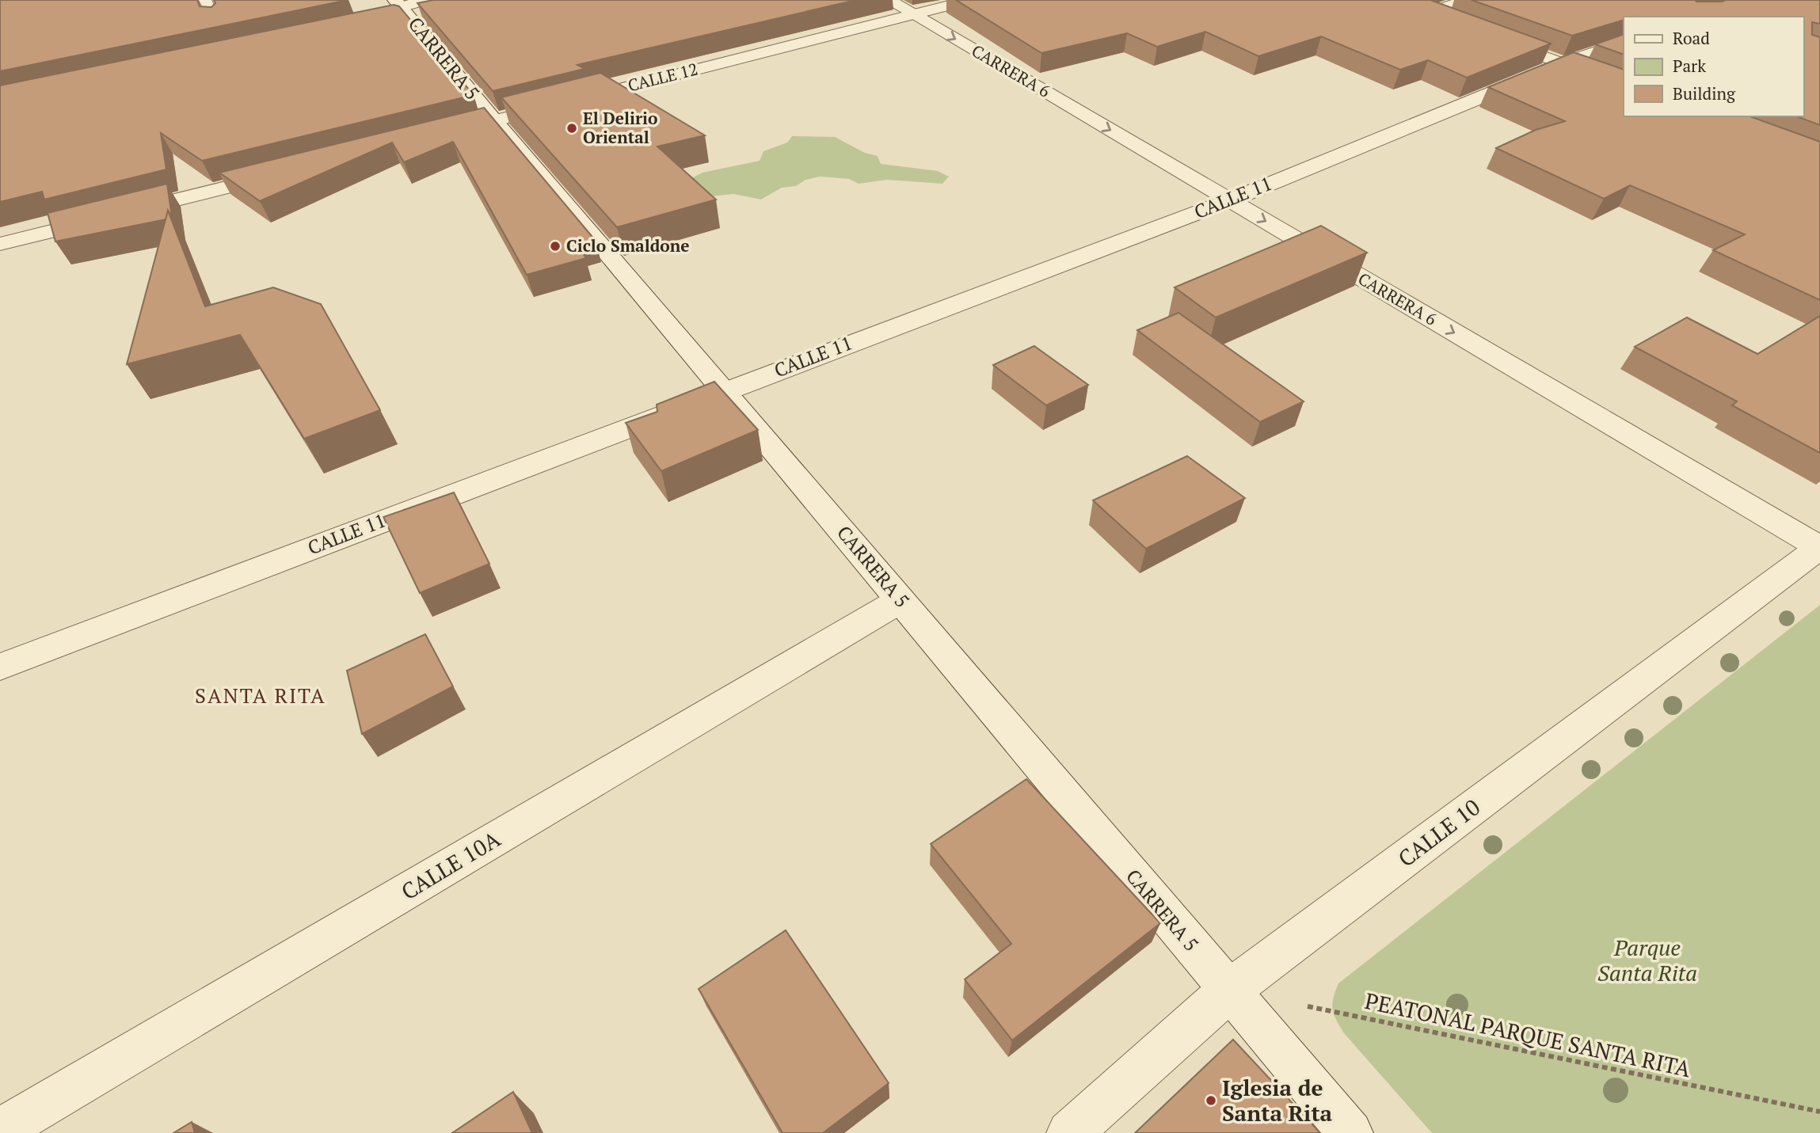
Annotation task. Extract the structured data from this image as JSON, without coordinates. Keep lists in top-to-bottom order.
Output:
{
  "streets": {
    "street": [
      "CARRERA 5",
      "CARRERA 6",
      "CALLE 12",
      "CALLE 11",
      "CALLE 10",
      "CALLE 10A"
    ],
    "path": ["PEATONAL PARQUE SANTA RITA"]
  },
  "crossings": [
    ["CARRERA 5", "CALLE 12"],
    ["CARRERA 5", "CALLE 11"],
    ["CARRERA 5", "CALLE 10"],
    ["CARRERA 5", "CALLE 10A"],
    ["CARRERA 6", "CALLE 12"],
    ["CARRERA 6", "CALLE 11"],
    ["CARRERA 6", "CALLE 10"]
  ],
  "one_way": ["CARRERA 6"],
  "districts": ["SANTA RITA"],
  "parks": ["Parque Santa Rita"],
  "places": ["El Delirio Oriental", "Ciclo Smaldone", "Iglesia de Santa Rita"],
  "legend": ["Road", "Park", "Building"]
}
